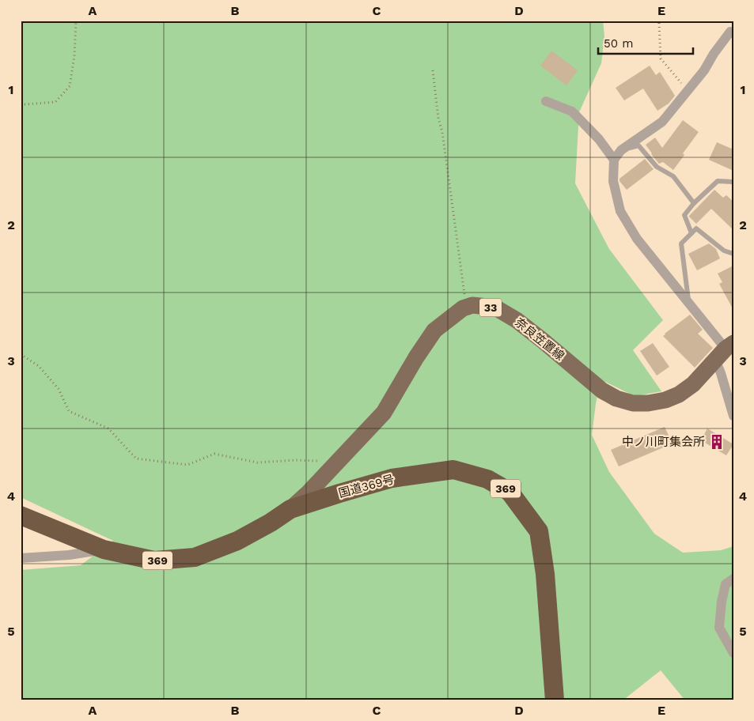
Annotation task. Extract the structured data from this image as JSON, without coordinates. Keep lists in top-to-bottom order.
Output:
{
  "streets": {
    "highway": ["国道369号", "369"],
    "main road": ["33", "奈良笠置線"]
  },
  "crossings": [
    ["33", "奈良笠置線"],
    ["33", "国道369号"]
  ],
  "places": {
    "building": ["中ノ川町集会所"]
  },
  "scale_bar": "50 m",
  "grid": {
    "columns": [
      "A",
      "B",
      "C",
      "D",
      "E"
    ],
    "rows": [
      "1",
      "2",
      "3",
      "4",
      "5"
    ]
  }
}
